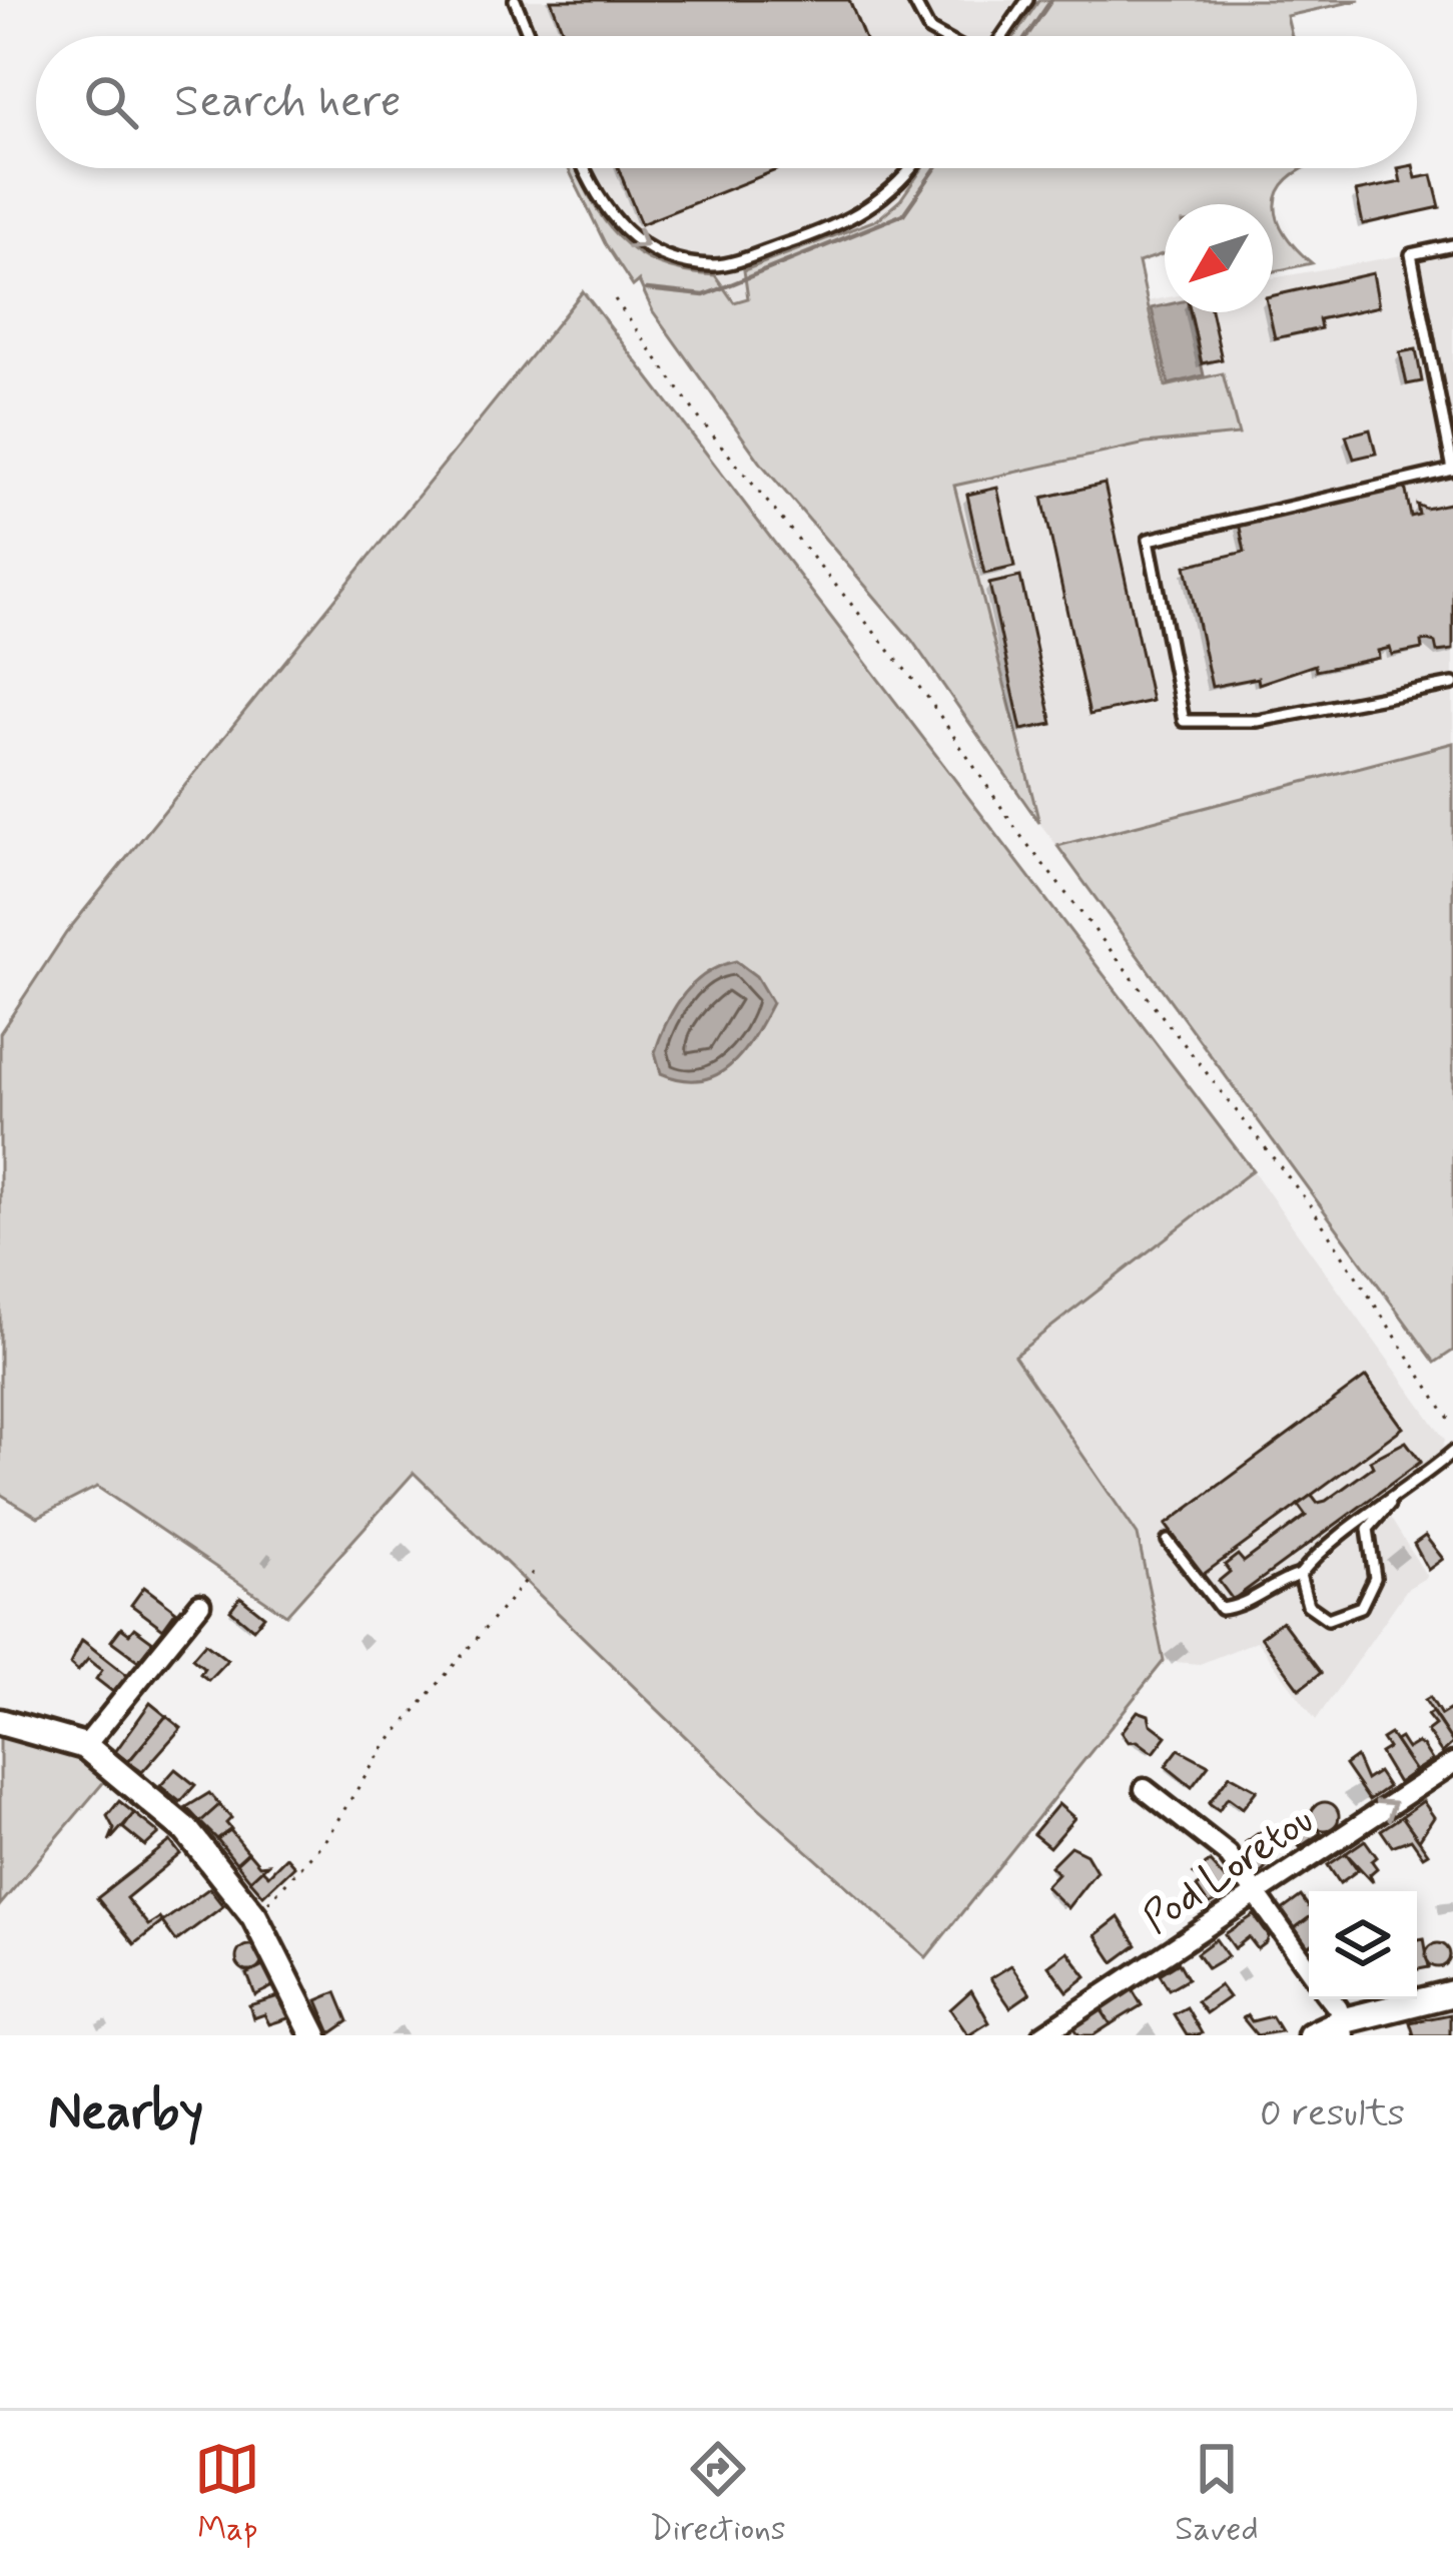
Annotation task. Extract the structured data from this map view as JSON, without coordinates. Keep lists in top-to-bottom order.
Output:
{
  "streets": {
    "street": ["Pod Loretou"]
  },
  "one_way": ["Pod Loretou"],
  "north": "bottom left",
  "page": {
    "search": "Search here",
    "heading": ["Nearby", "0 results"],
    "nav": ["Map", "Directions", "Saved"]
  }
}
